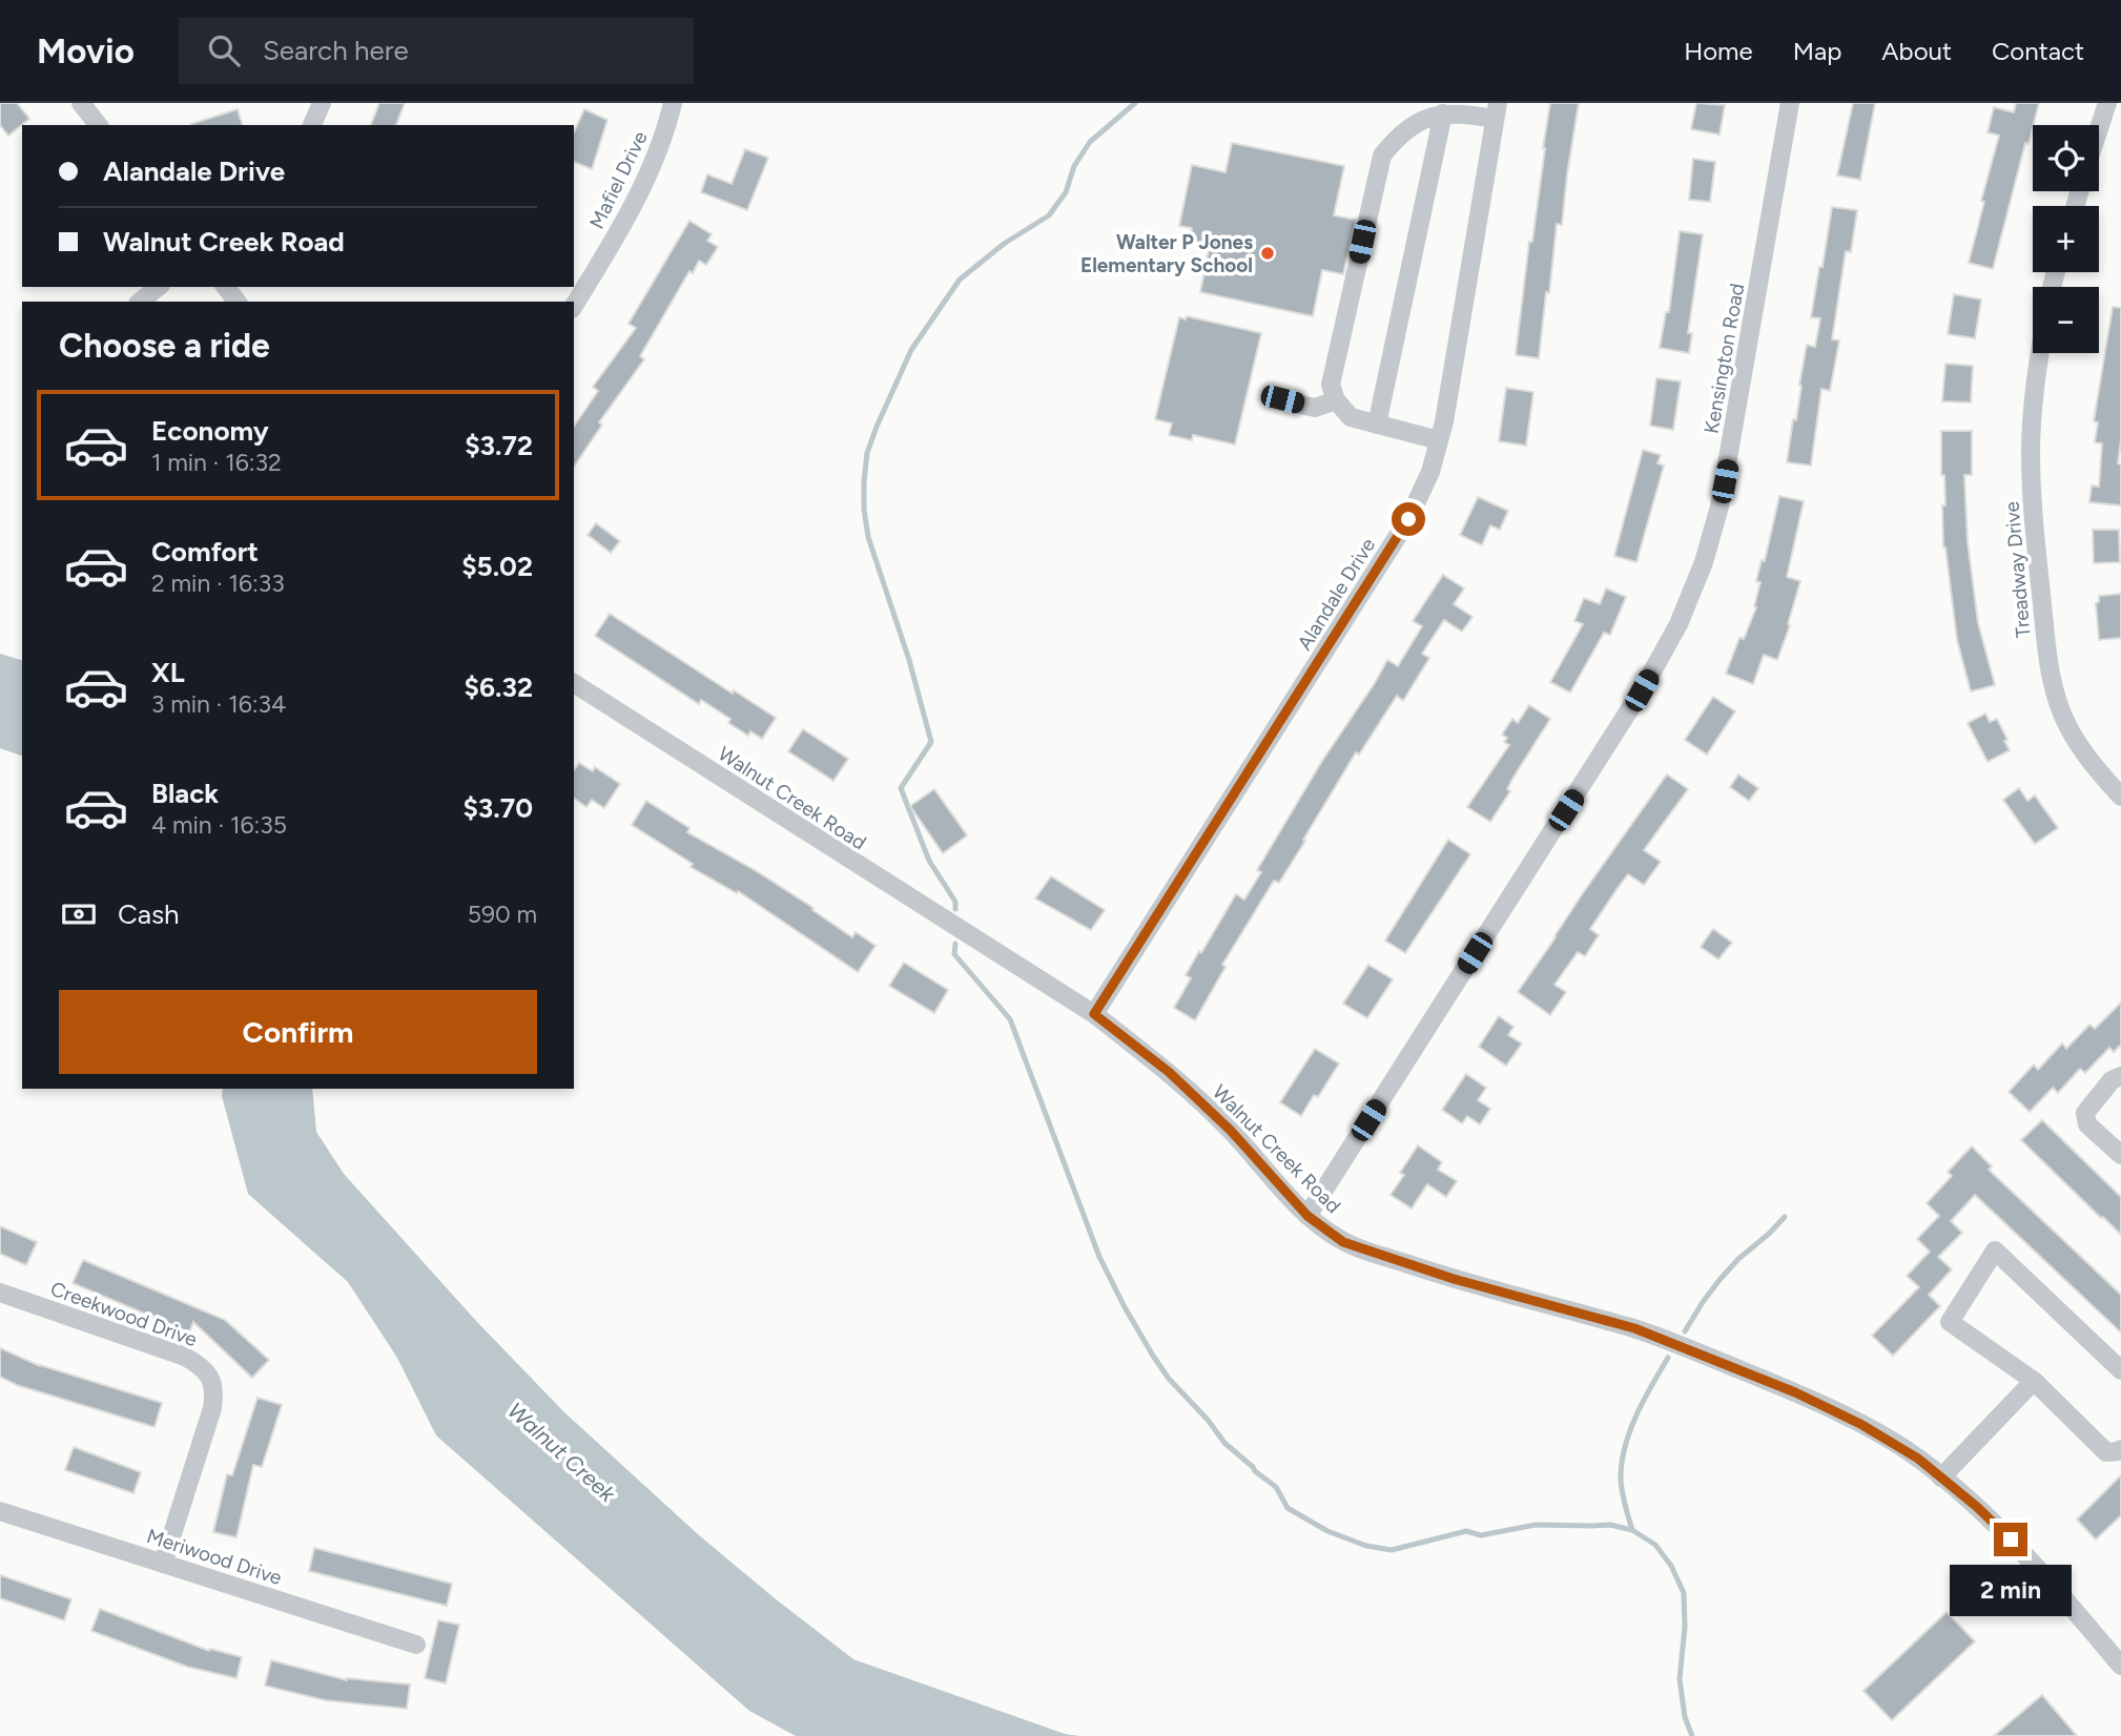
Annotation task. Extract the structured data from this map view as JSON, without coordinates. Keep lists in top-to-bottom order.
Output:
{
  "streets": {
    "street": [
      "Mafiel Drive",
      "Kensington Road",
      "Treadway Drive",
      "Alandale Drive",
      "Walnut Creek Road",
      "Creekwood Drive",
      "Meriwood Drive"
    ]
  },
  "crossings": [
    ["Kensington Road", "Walnut Creek Road"],
    ["Alandale Drive", "Walnut Creek Road"],
    ["Creekwood Drive", "Meriwood Drive"]
  ],
  "water": ["Walnut Creek"],
  "places": ["Walter P Jones Elementary School"],
  "page": {
    "header": "Movio",
    "search": "Search here",
    "nav": [
      "Home",
      "Map",
      "About",
      "Contact"
    ],
    "map_buttons": ["+", "−"],
    "banner": ["Alandale Drive", "Walnut Creek Road"],
    "heading": "Choose a ride",
    "list": [
      {
        "name": "Economy",
        "note": "1 min · 16:32",
        "value": "$3.72"
      },
      {
        "name": "Comfort",
        "note": "2 min · 16:33",
        "value": "$5.02"
      },
      {
        "name": "XL",
        "note": "3 min · 16:34",
        "value": "$6.32"
      },
      {
        "name": "Black",
        "note": "4 min · 16:35",
        "value": "$3.70"
      }
    ],
    "pay": ["Cash", "590 m"],
    "buttons": "Confirm",
    "bubble": "2 min"
  }
}
